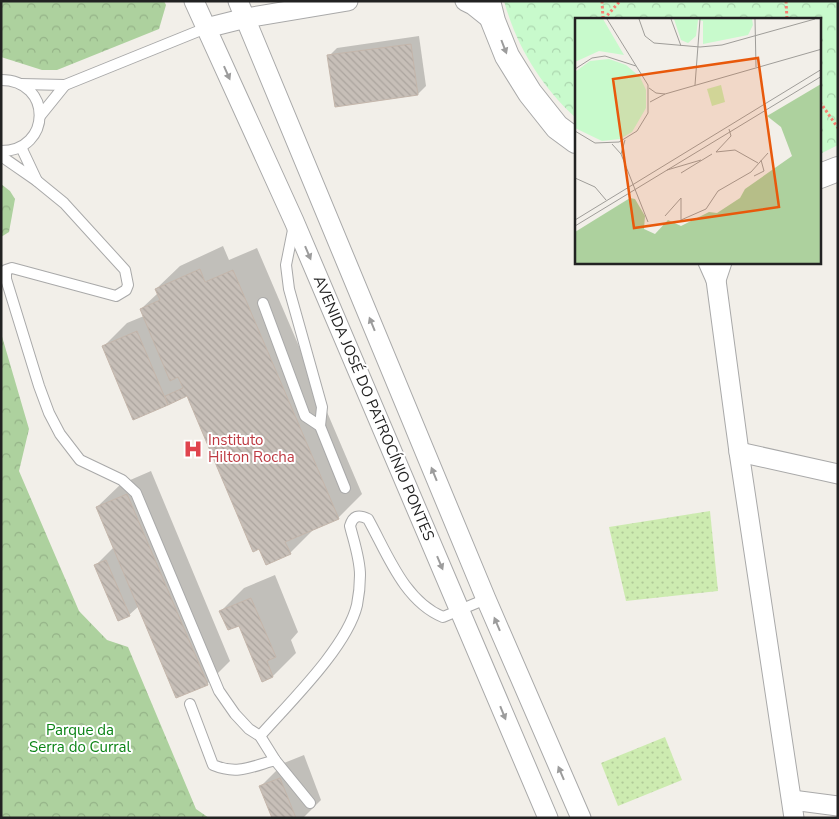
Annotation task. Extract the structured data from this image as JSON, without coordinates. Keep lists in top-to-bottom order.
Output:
{
  "streets": {
    "street": ["AVENIDA JOSÉ DO PATROCÍNIO PONTES"]
  },
  "parks": ["Parque da Serra do Curral"],
  "places": {
    "hospital": ["Instituto Hilton Rocha"]
  }
}
